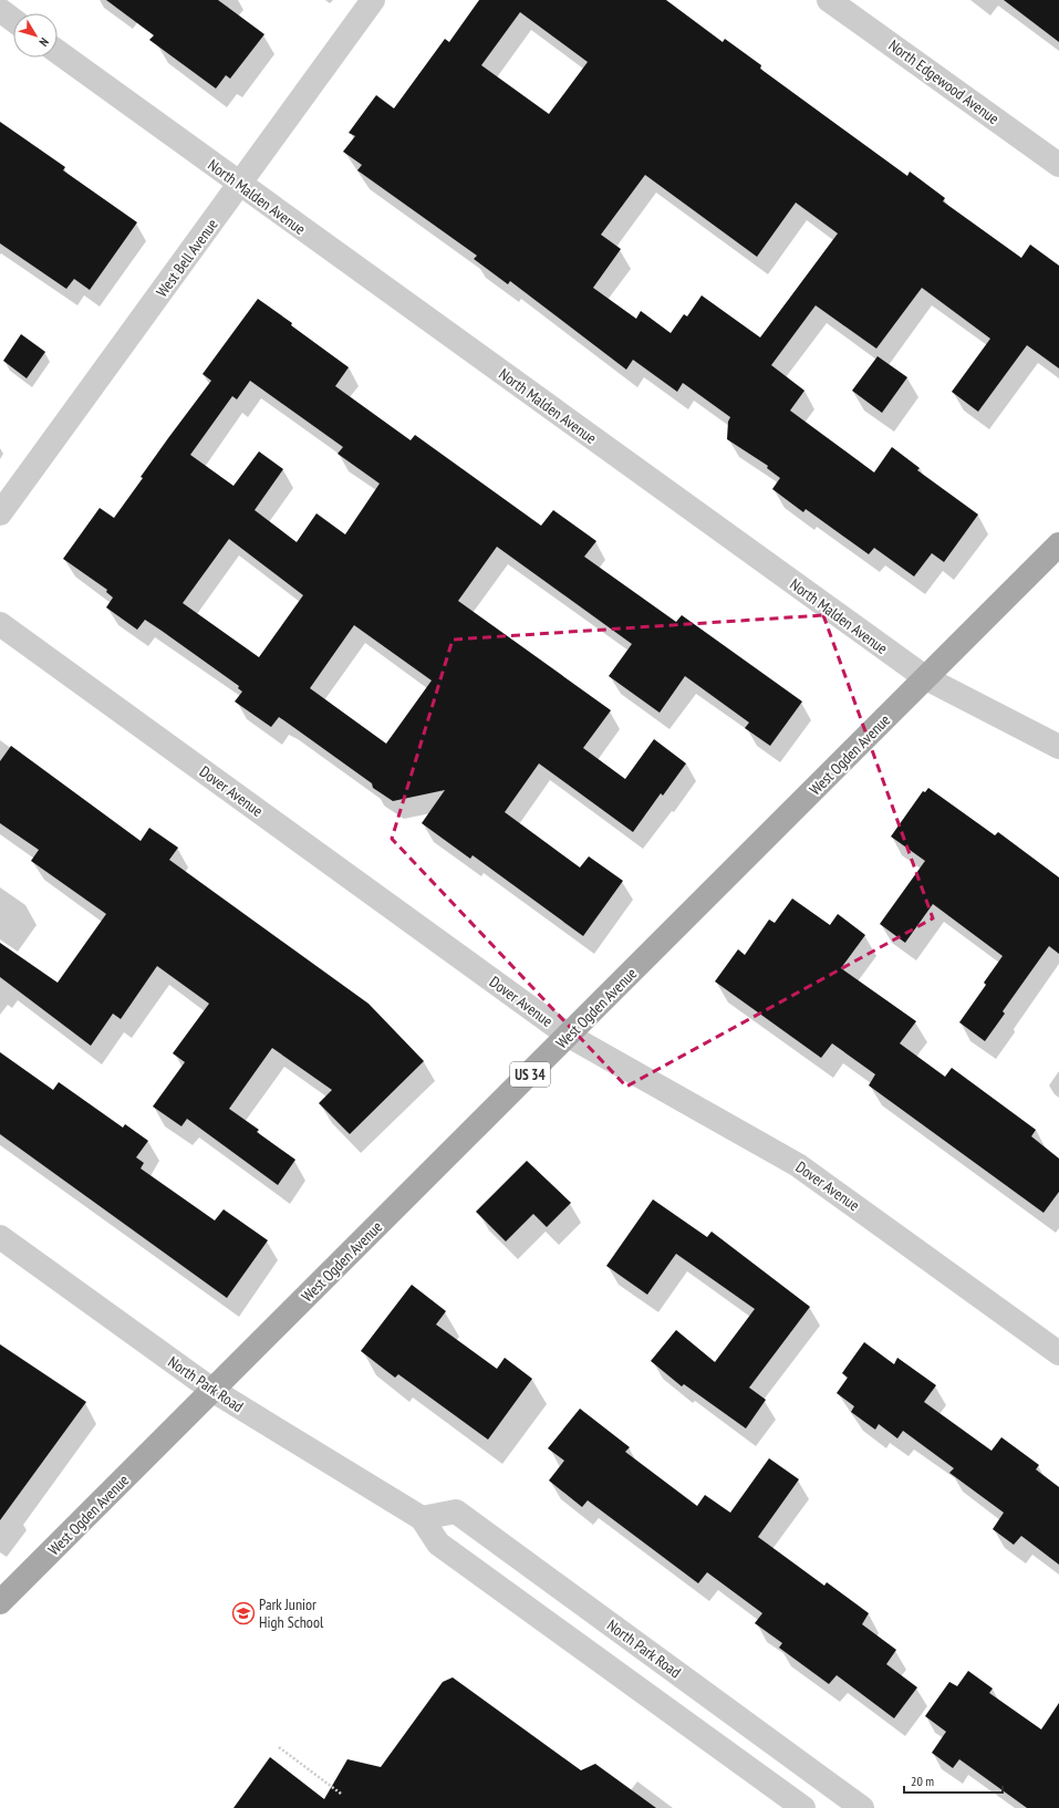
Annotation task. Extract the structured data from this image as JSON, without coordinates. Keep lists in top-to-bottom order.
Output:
{
  "streets": {
    "main road": ["West Ogden Avenue", "US 34"],
    "street": [
      "North Edgewood Avenue",
      "North Malden Avenue",
      "West Bell Avenue",
      "Dover Avenue",
      "North Park Road"
    ]
  },
  "crossings": [
    ["North Malden Avenue", "West Bell Avenue"],
    ["North Malden Avenue", "West Ogden Avenue"],
    ["West Ogden Avenue", "Dover Avenue"],
    ["West Ogden Avenue", "North Park Road"]
  ],
  "places": {
    "school or university": ["Park Junior High School"]
  },
  "scale_bar": "20 m",
  "north": "bottom right"
}
